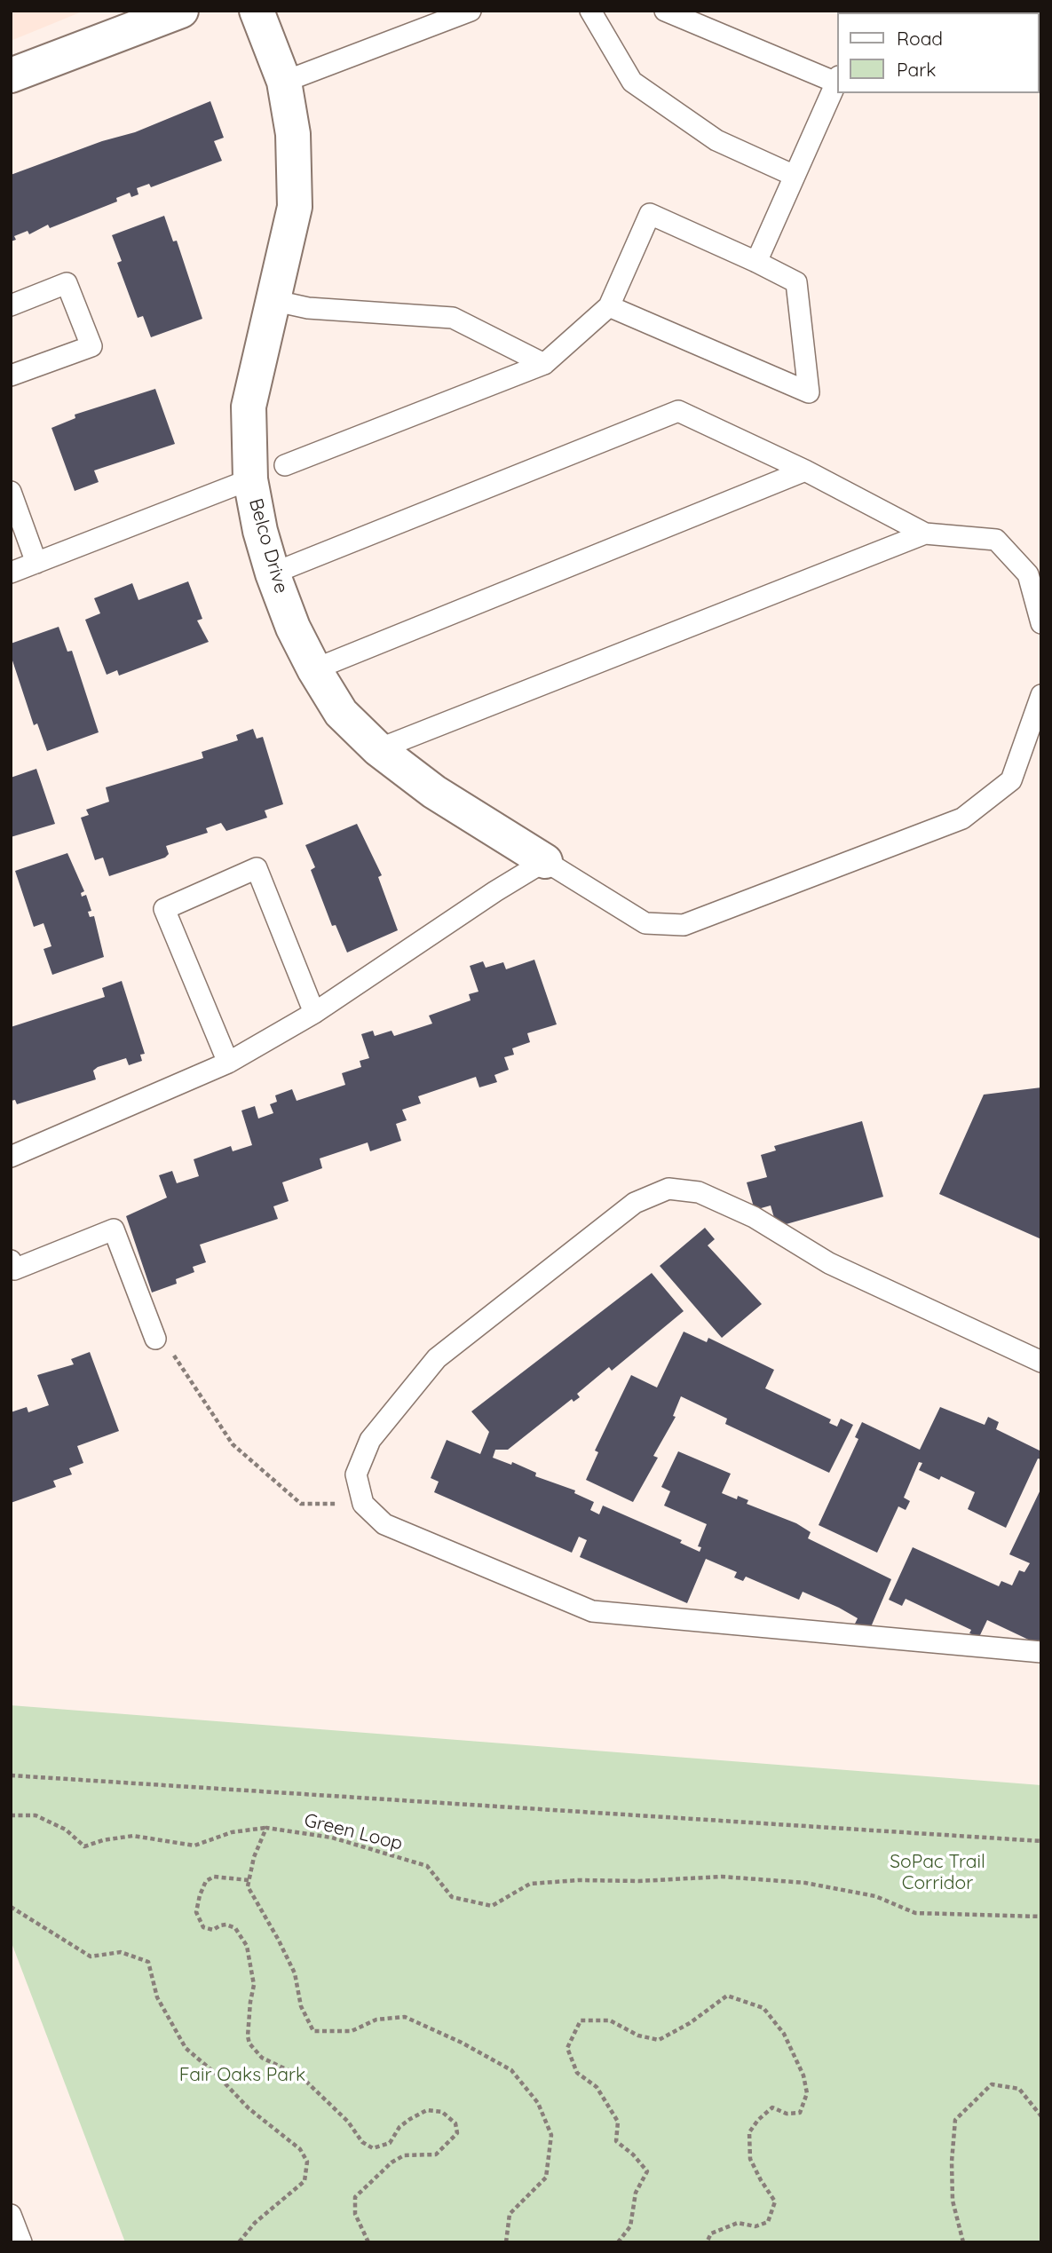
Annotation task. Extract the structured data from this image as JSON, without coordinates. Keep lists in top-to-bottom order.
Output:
{
  "streets": {
    "street": ["Belco Drive"],
    "path": ["Green Loop"]
  },
  "parks": ["SoPac Trail Corridor", "Fair Oaks Park"],
  "legend": ["Road", "Park"]
}
